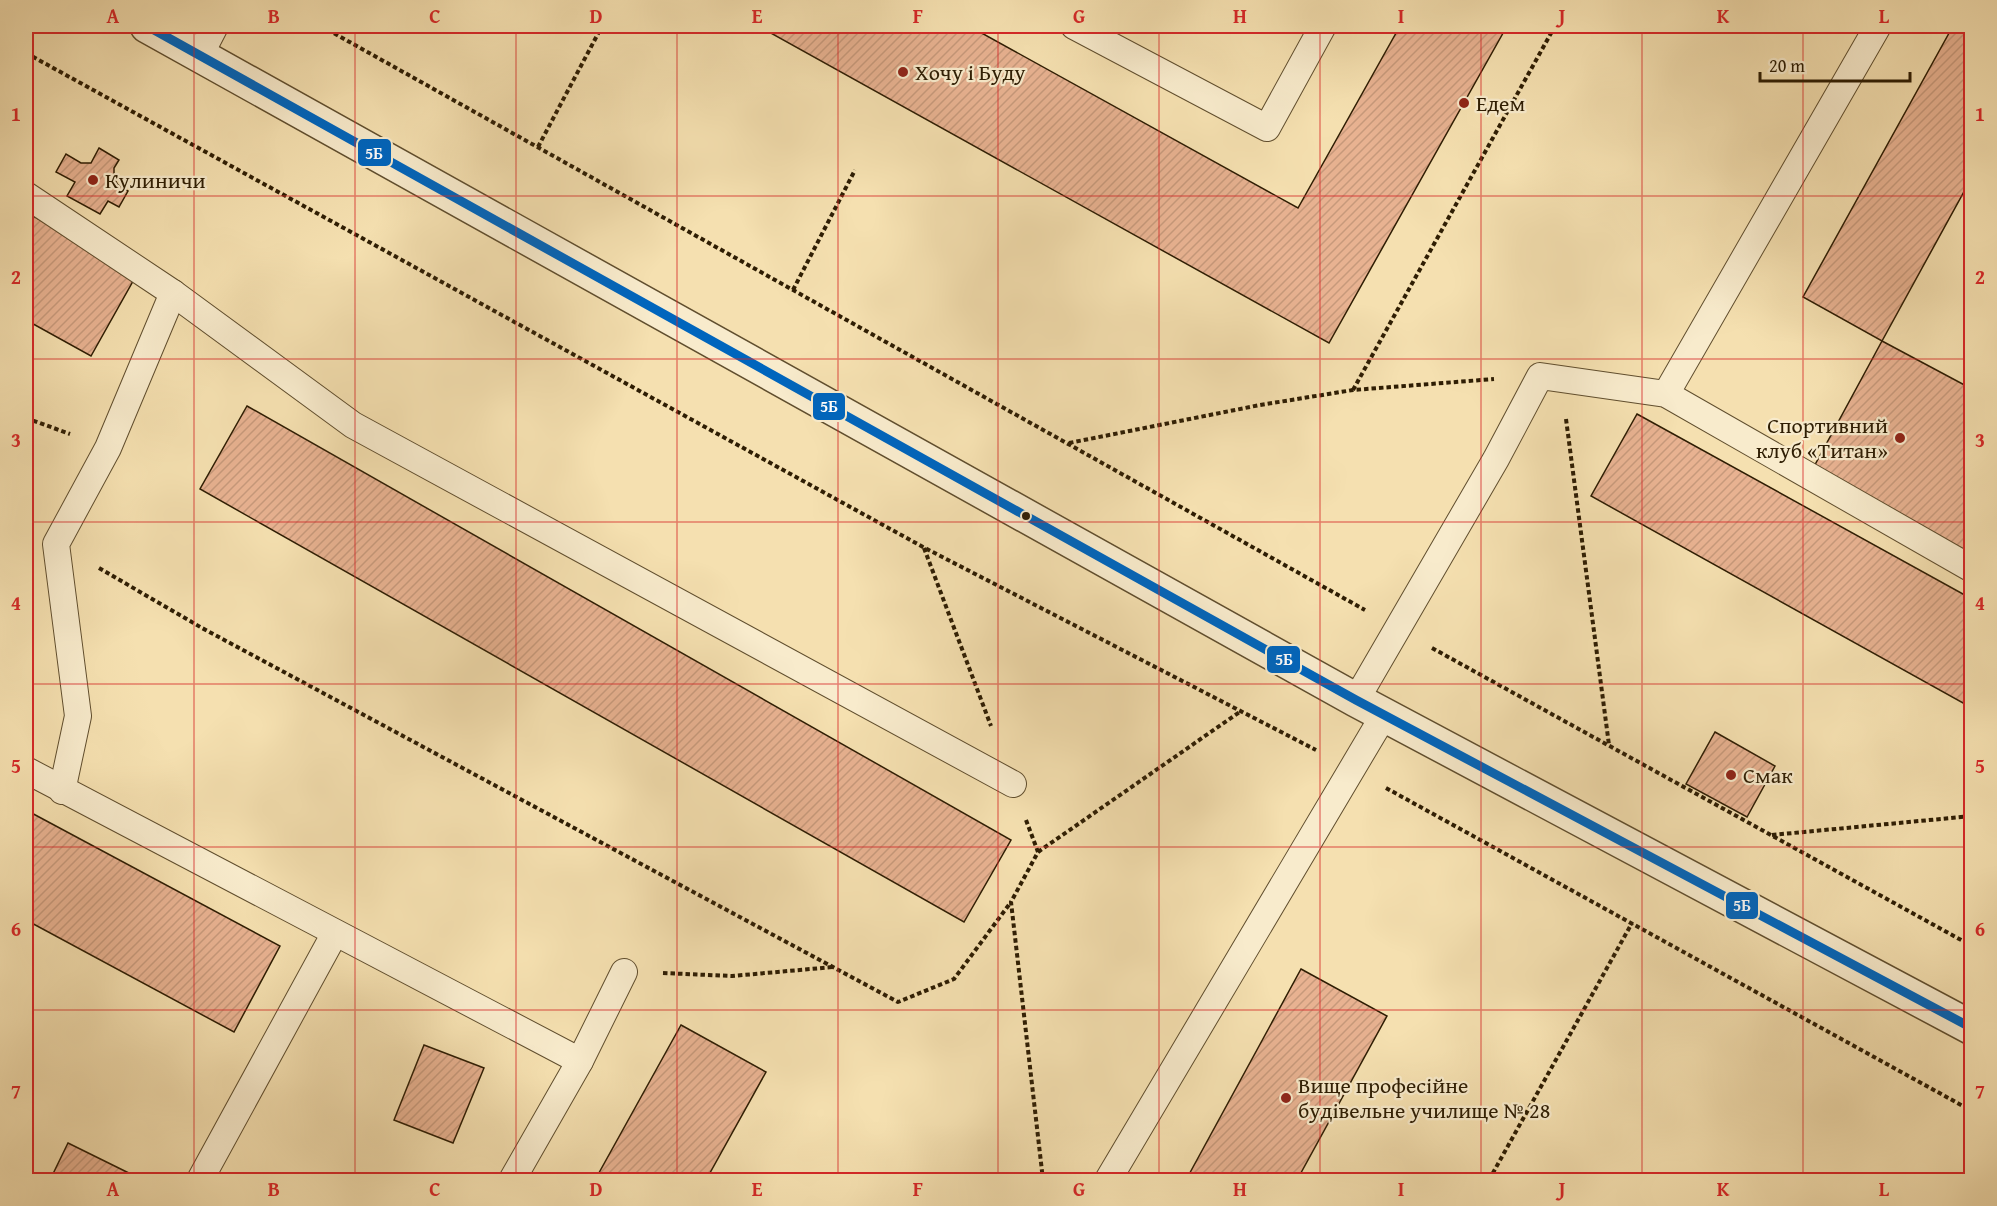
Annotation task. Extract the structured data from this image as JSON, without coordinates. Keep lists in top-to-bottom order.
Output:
{
  "places": [
    "Хочу і Буду",
    "Едем",
    "Кулиничи",
    "Спортивний клуб «Титан»",
    "Смак",
    "Вище професійне будівельне училище № 28"
  ],
  "lines": ["transit line 5Б"],
  "scale_bar": "20 m",
  "grid": {
    "columns": [
      "A",
      "B",
      "C",
      "D",
      "E",
      "F",
      "G",
      "H",
      "I",
      "J",
      "K",
      "L"
    ],
    "rows": [
      "1",
      "2",
      "3",
      "4",
      "5",
      "6",
      "7"
    ]
  }
}
